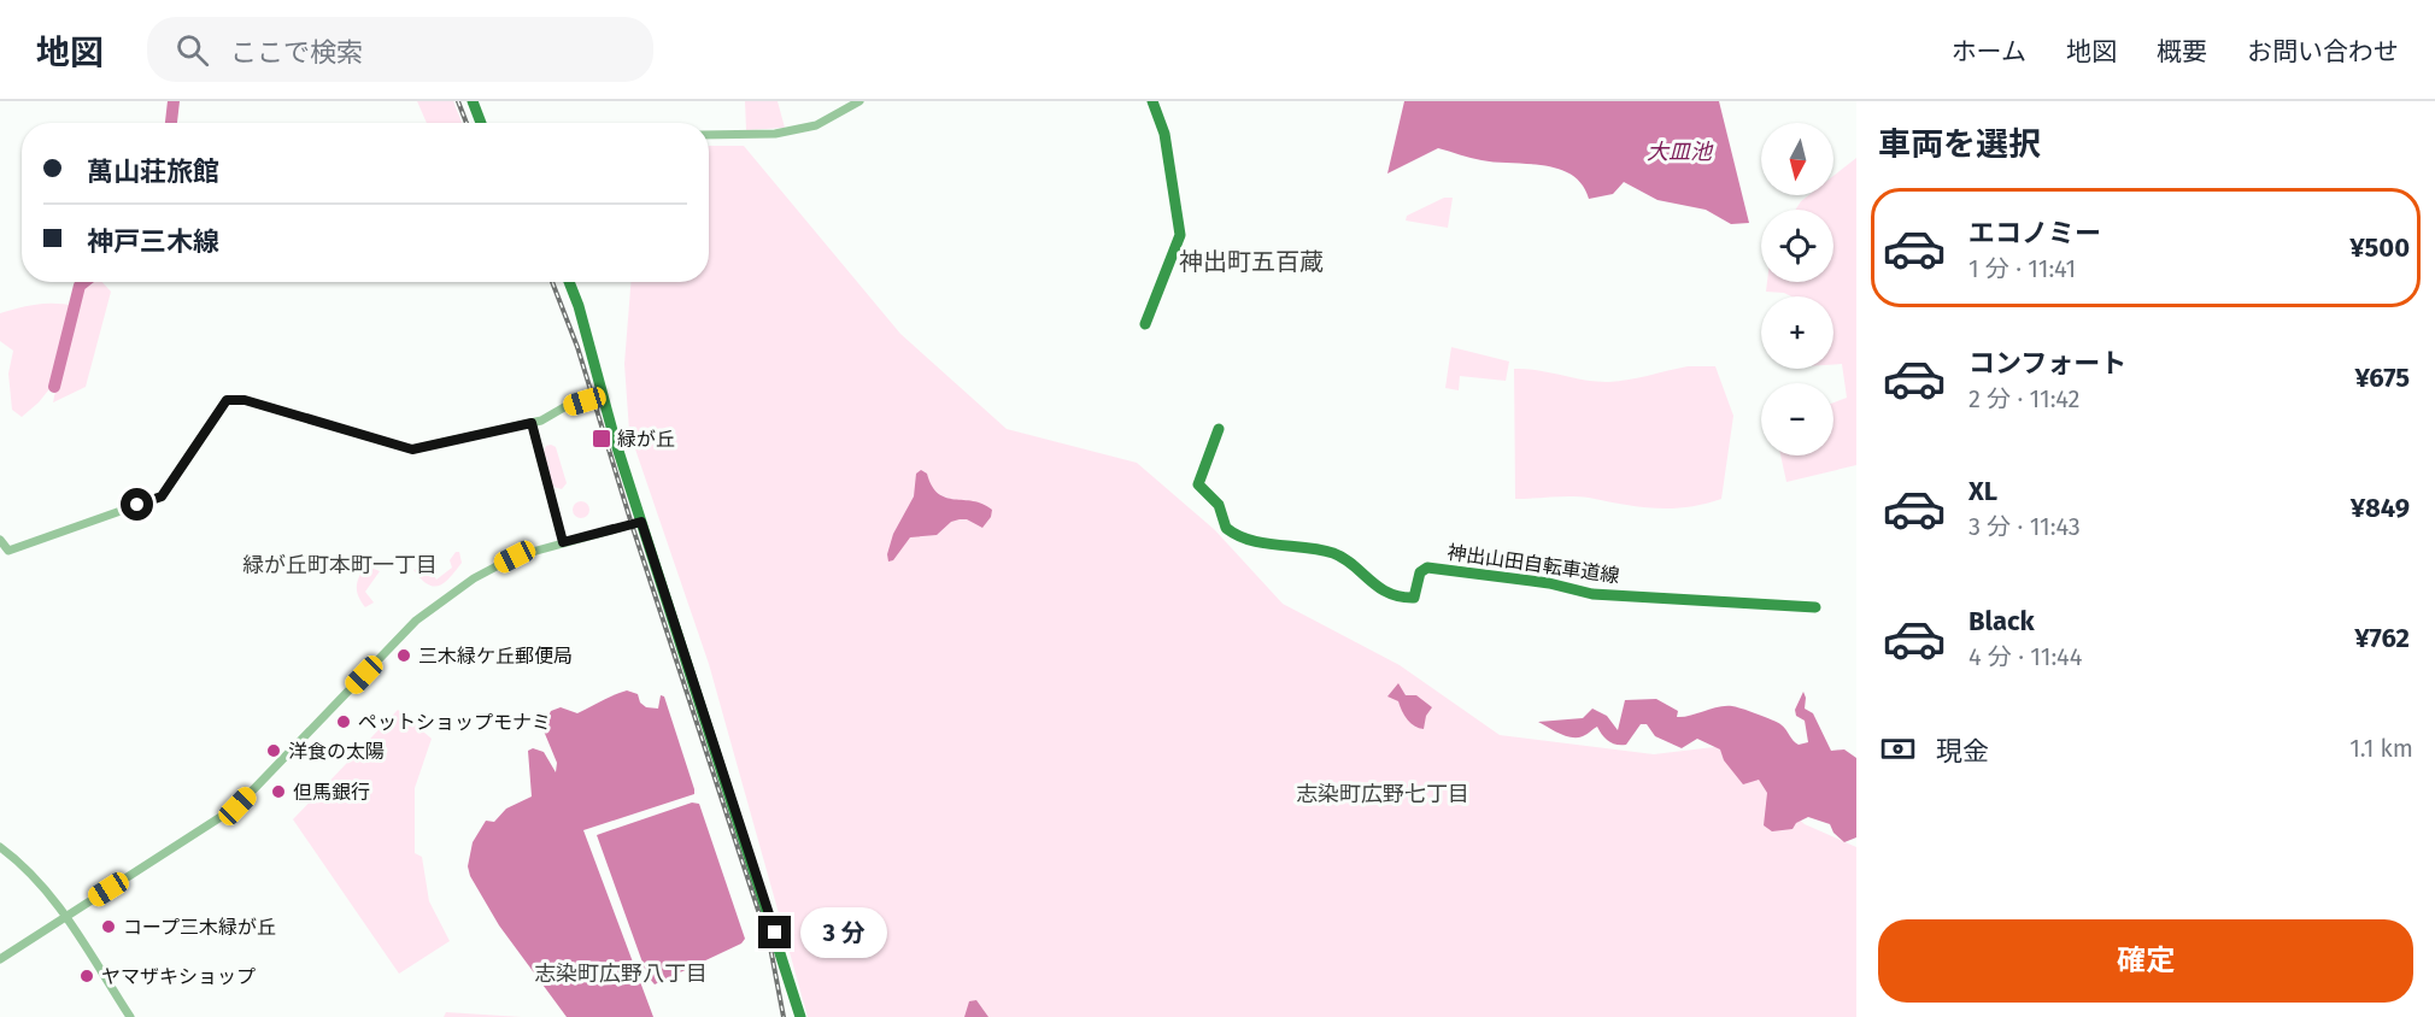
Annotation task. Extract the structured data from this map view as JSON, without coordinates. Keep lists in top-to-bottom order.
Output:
{
  "streets": {
    "main road": ["神出山田自転車道線"]
  },
  "districts": [
    "神出町五百蔵",
    "緑が丘町本町一丁目",
    "志染町広野七丁目",
    "志染町広野八丁目"
  ],
  "water": ["大皿池"],
  "places": {
    "transit": ["緑が丘"],
    "other": [
      "三木緑ケ丘郵便局",
      "ペットショップモナミ",
      "洋食の太陽",
      "但馬銀行",
      "コープ三木緑が丘",
      "ヤマザキショップ"
    ]
  },
  "north": "bottom",
  "page": {
    "header": "地図",
    "search": "ここで検索",
    "nav": [
      "ホーム",
      "地図",
      "概要",
      "お問い合わせ"
    ],
    "heading": "車両を選択",
    "map_buttons": ["+", "−"],
    "banner": ["萬山荘旅館", "神戸三木線"],
    "list": [
      {
        "name": "エコノミー",
        "note": "1 分 · 11:41",
        "value": "¥500"
      },
      {
        "name": "コンフォート",
        "note": "2 分 · 11:42",
        "value": "¥675"
      },
      {
        "name": "XL",
        "note": "3 分 · 11:43",
        "value": "¥849"
      },
      {
        "name": "Black",
        "note": "4 分 · 11:44",
        "value": "¥762"
      }
    ],
    "pay": ["現金", "1.1 km"],
    "buttons": "確定",
    "bubble": "3 分"
  }
}
